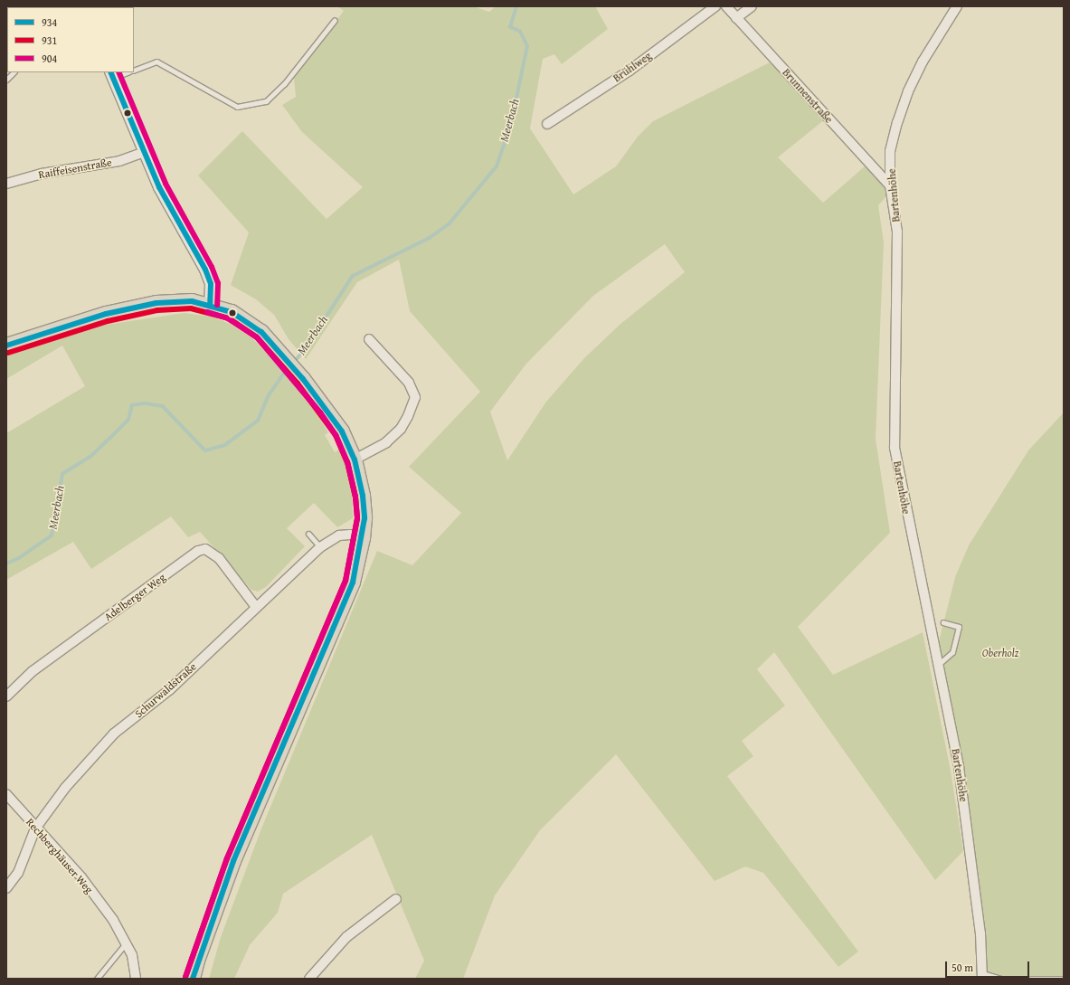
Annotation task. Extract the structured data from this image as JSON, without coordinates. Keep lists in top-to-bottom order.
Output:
{
  "streets": {
    "street": [
      "Brühlweg",
      "Brunnenstraße",
      "Raiffeisenstraße",
      "Bartenhöhe",
      "Adelberger Weg",
      "Schurwaldstraße",
      "Rechberghäuser Weg"
    ]
  },
  "crossings": [
    ["Brunnenstraße", "Bartenhöhe"],
    ["Adelberger Weg", "Schurwaldstraße"],
    ["Schurwaldstraße", "Rechberghäuser Weg"]
  ],
  "water": ["Meerbach"],
  "parks": ["Oberholz"],
  "lines": ["transit line 934", "transit line 904", "transit line 931"],
  "legend": ["934", "931", "904"],
  "scale_bar": "50 m"
}
